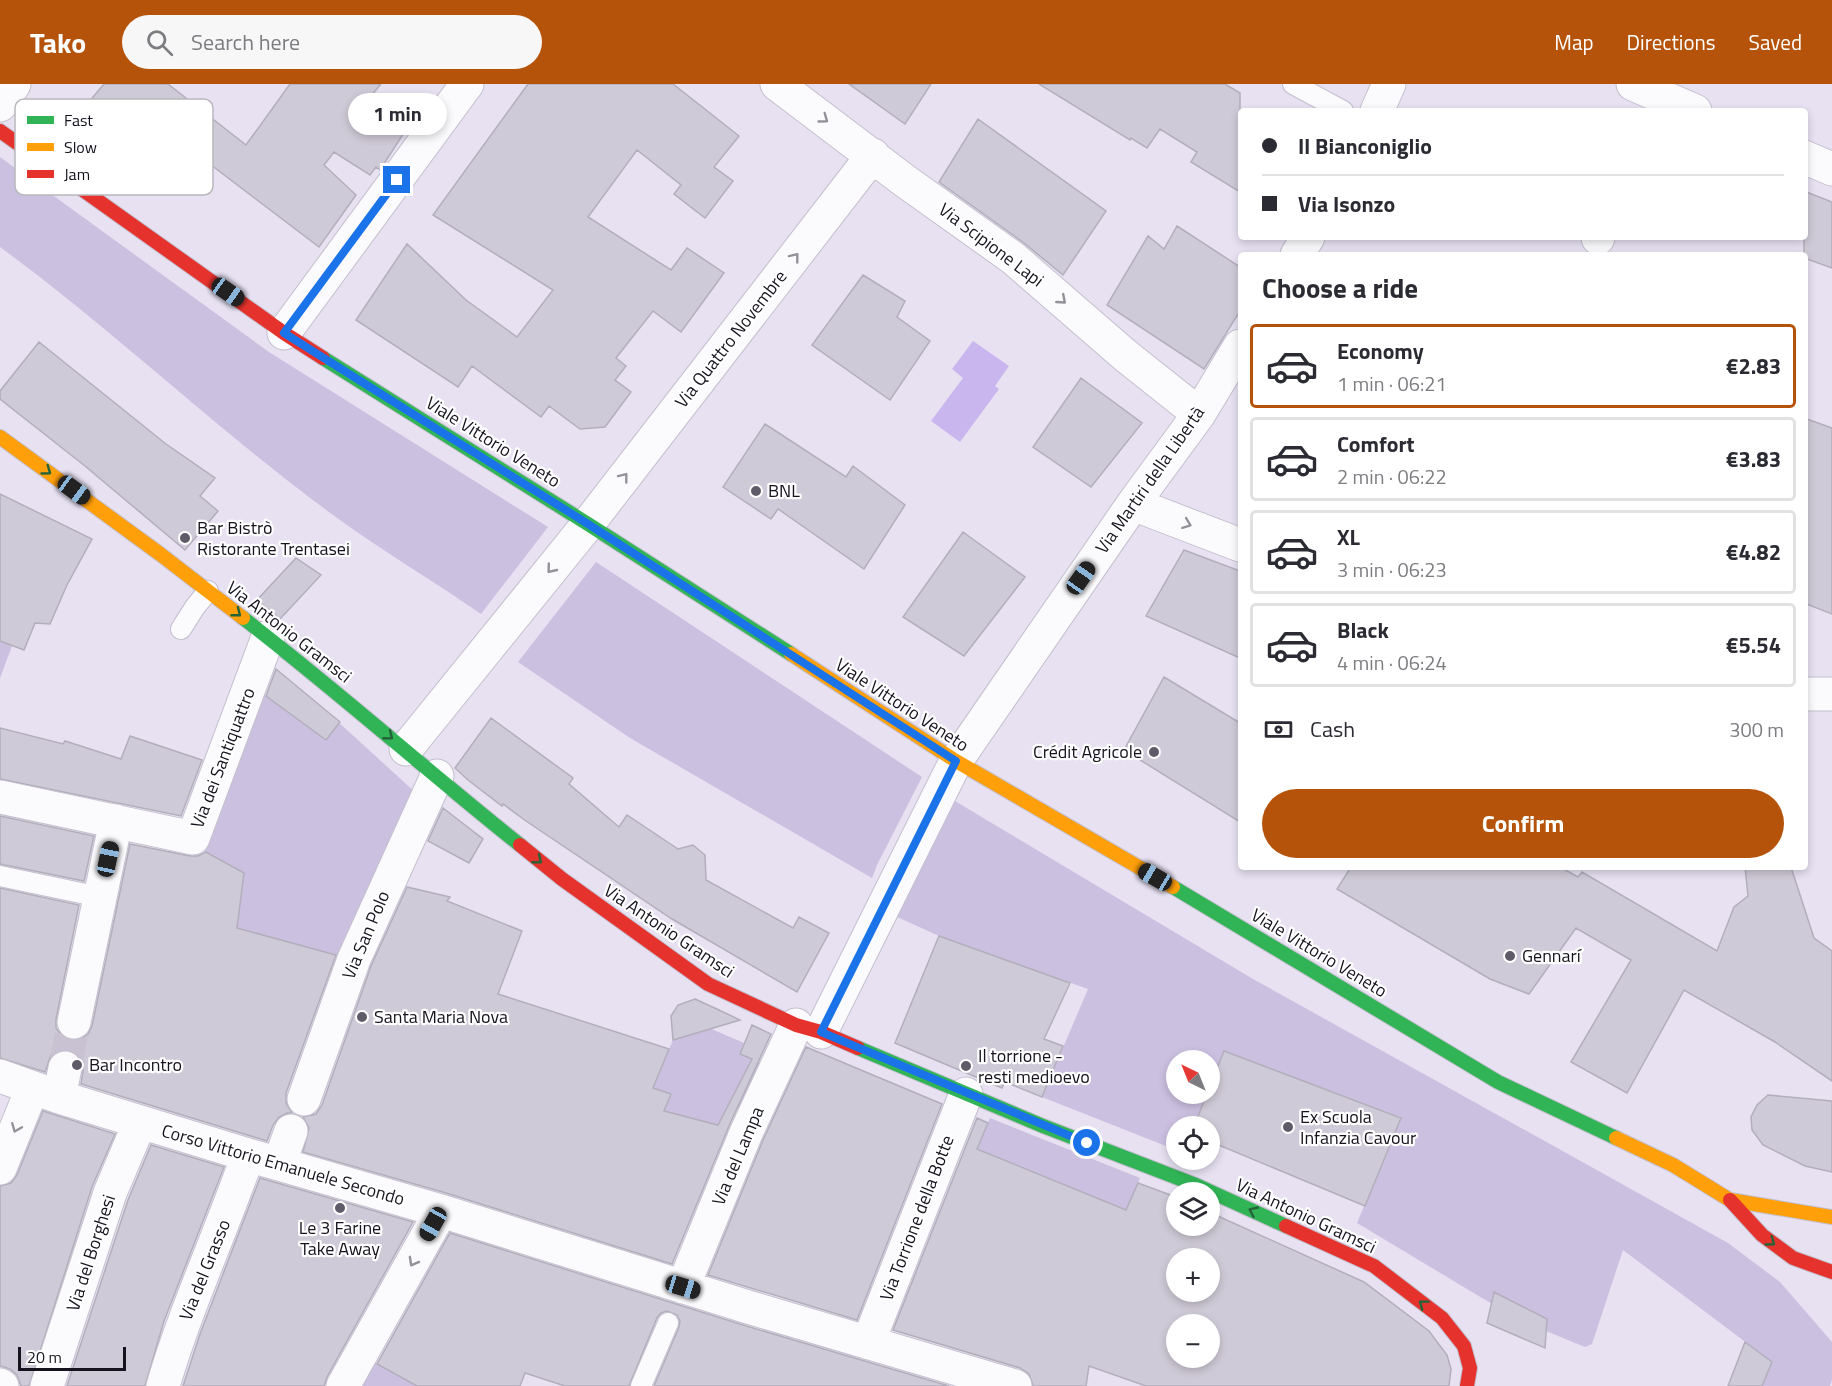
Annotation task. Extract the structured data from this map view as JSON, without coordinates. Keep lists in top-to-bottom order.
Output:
{
  "streets": {
    "main road": ["Viale Vittorio Veneto", "Via Antonio Gramsci"],
    "street": [
      "Via Scipione Lapi",
      "Via Quattro Novembre",
      "Via Martiri della Libertà",
      "Via dei Santiquattro",
      "Via San Polo",
      "Via del Lampa",
      "Corso Vittorio Emanuele Secondo",
      "Via Torrione della Botte",
      "Via del Borghesi",
      "Via del Grasso"
    ]
  },
  "crossings": [
    ["Via Scipione Lapi", "Via Quattro Novembre"],
    ["Via Scipione Lapi", "Via Martiri della Libertà"],
    ["Via Quattro Novembre", "Viale Vittorio Veneto"],
    ["Via Quattro Novembre", "Via Antonio Gramsci"],
    ["Viale Vittorio Veneto", "Via Martiri della Libertà"],
    ["Via Martiri della Libertà", "Via Antonio Gramsci"],
    ["Via Martiri della Libertà", "Via del Lampa"],
    ["Via Antonio Gramsci", "Via dei Santiquattro"],
    ["Via Antonio Gramsci", "Via San Polo"],
    ["Via Antonio Gramsci", "Via del Lampa"],
    ["Via Antonio Gramsci", "Via Torrione della Botte"],
    ["Via del Lampa", "Corso Vittorio Emanuele Secondo"],
    ["Corso Vittorio Emanuele Secondo", "Via Torrione della Botte"],
    ["Corso Vittorio Emanuele Secondo", "Via del Borghesi"],
    ["Corso Vittorio Emanuele Secondo", "Via del Grasso"]
  ],
  "one_way": ["Via Scipione Lapi"],
  "places": [
    "BNL",
    "Bar Bistrò Ristorante Trentasei",
    "Crédit Agricole",
    "Gennarí",
    "Santa Maria Nova",
    "Bar Incontro",
    "Il torrione - resti medioevo",
    "Ex Scuola Infanzia Cavour",
    "Le 3 Farine Take Away"
  ],
  "legend": ["Fast", "Slow", "Jam"],
  "scale_bar": "20 m",
  "north": "top left",
  "page": {
    "header": "Tako",
    "search": "Search here",
    "nav": ["Map", "Directions", "Saved"],
    "bubble": "1 min",
    "banner": ["Il Bianconiglio", "Via Isonzo"],
    "heading": "Choose a ride",
    "list": [
      {
        "name": "Economy",
        "note": "1 min · 06:21",
        "value": "€2.83"
      },
      {
        "name": "Comfort",
        "note": "2 min · 06:22",
        "value": "€3.83"
      },
      {
        "name": "XL",
        "note": "3 min · 06:23",
        "value": "€4.82"
      },
      {
        "name": "Black",
        "note": "4 min · 06:24",
        "value": "€5.54"
      }
    ],
    "pay": ["Cash", "300 m"],
    "buttons": "Confirm",
    "map_buttons": ["+", "−"],
    "scale": "20 m"
  }
}
